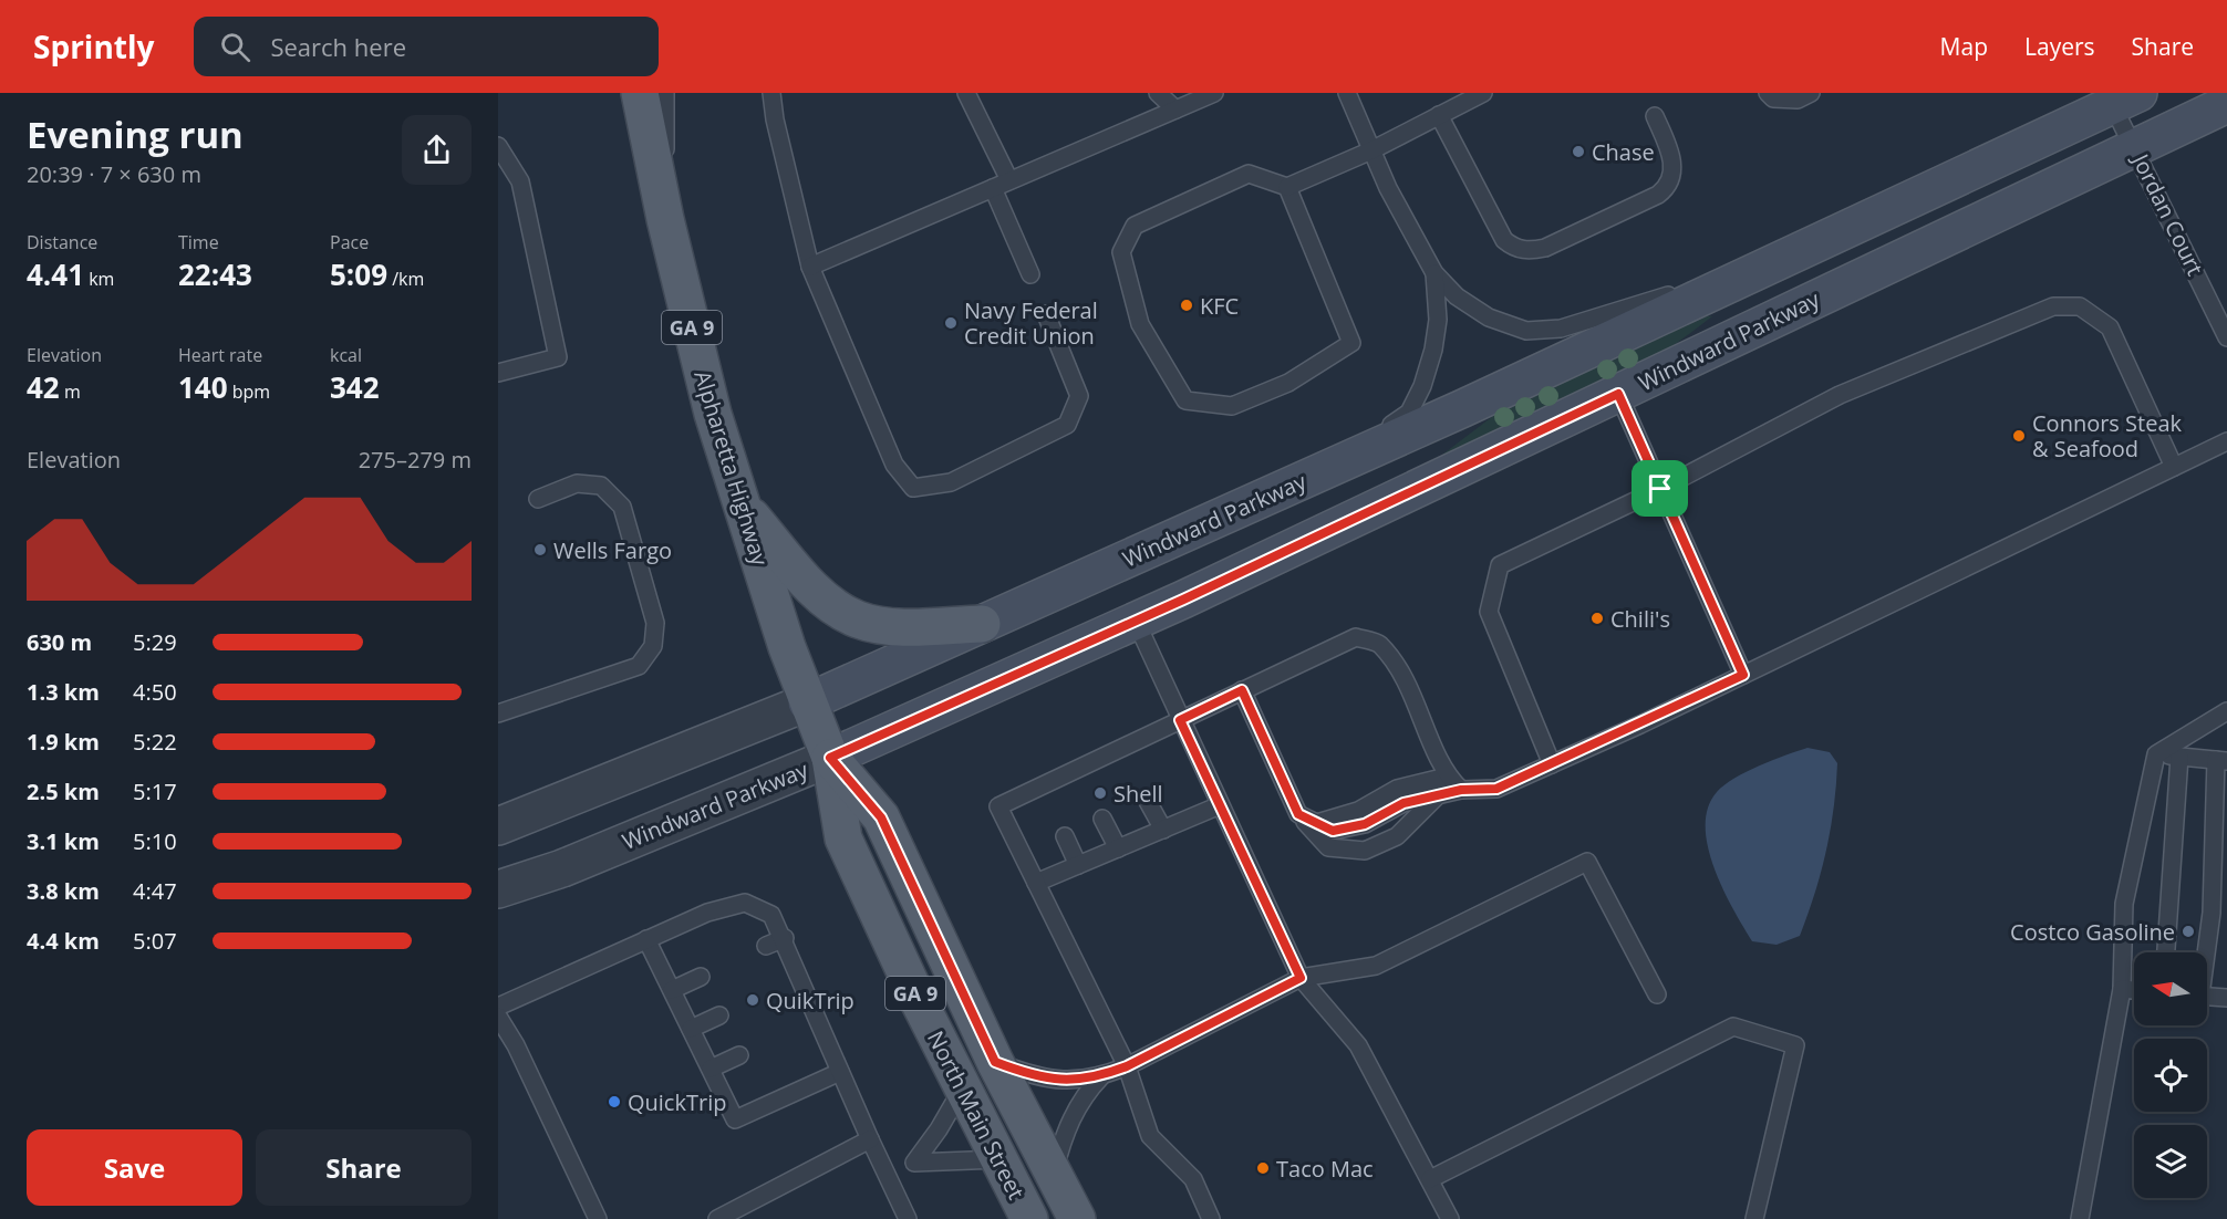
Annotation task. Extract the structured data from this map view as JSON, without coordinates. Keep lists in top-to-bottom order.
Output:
{
  "streets": {
    "main road": [
      "GA 9",
      "Windward Parkway",
      "Alpharetta Highway",
      "North Main Street"
    ],
    "lane": ["Jordan Court"]
  },
  "crossings": [
    ["Jordan Court", "Windward Parkway"],
    ["Windward Parkway", "Alpharetta Highway"],
    ["Windward Parkway", "North Main Street"],
    ["Alpharetta Highway", "North Main Street"]
  ],
  "places": [
    "Chase",
    "KFC",
    "Navy Federal Credit Union",
    "Connors Steak & Seafood",
    "Wells Fargo",
    "Chili's",
    "Shell",
    "Costco Gasoline",
    "QuikTrip",
    "QuickTrip",
    "Taco Mac"
  ],
  "north": "left",
  "page": {
    "header": "Sprintly",
    "search": "Search here",
    "nav": ["Map", "Layers", "Share"],
    "heading": ["Evening run", "20:39 · 7 × 630 m"],
    "stats": [
      ["Distance", "4.41 km"],
      ["Time", "22:43"],
      ["Pace", "5:09 /km"],
      ["Elevation", "42 m"],
      ["Heart rate", "140 bpm"],
      ["kcal", "342"]
    ],
    "chart": ["Elevation", "275–279 m"],
    "list": [
      {
        "name": "630 m",
        "note": "5:29"
      },
      {
        "name": "1.3 km",
        "note": "4:50"
      },
      {
        "name": "1.9 km",
        "note": "5:22"
      },
      {
        "name": "2.5 km",
        "note": "5:17"
      },
      {
        "name": "3.1 km",
        "note": "5:10"
      },
      {
        "name": "3.8 km",
        "note": "4:47"
      },
      {
        "name": "4.4 km",
        "note": "5:07"
      }
    ],
    "buttons": ["Save", "Share"]
  }
}
